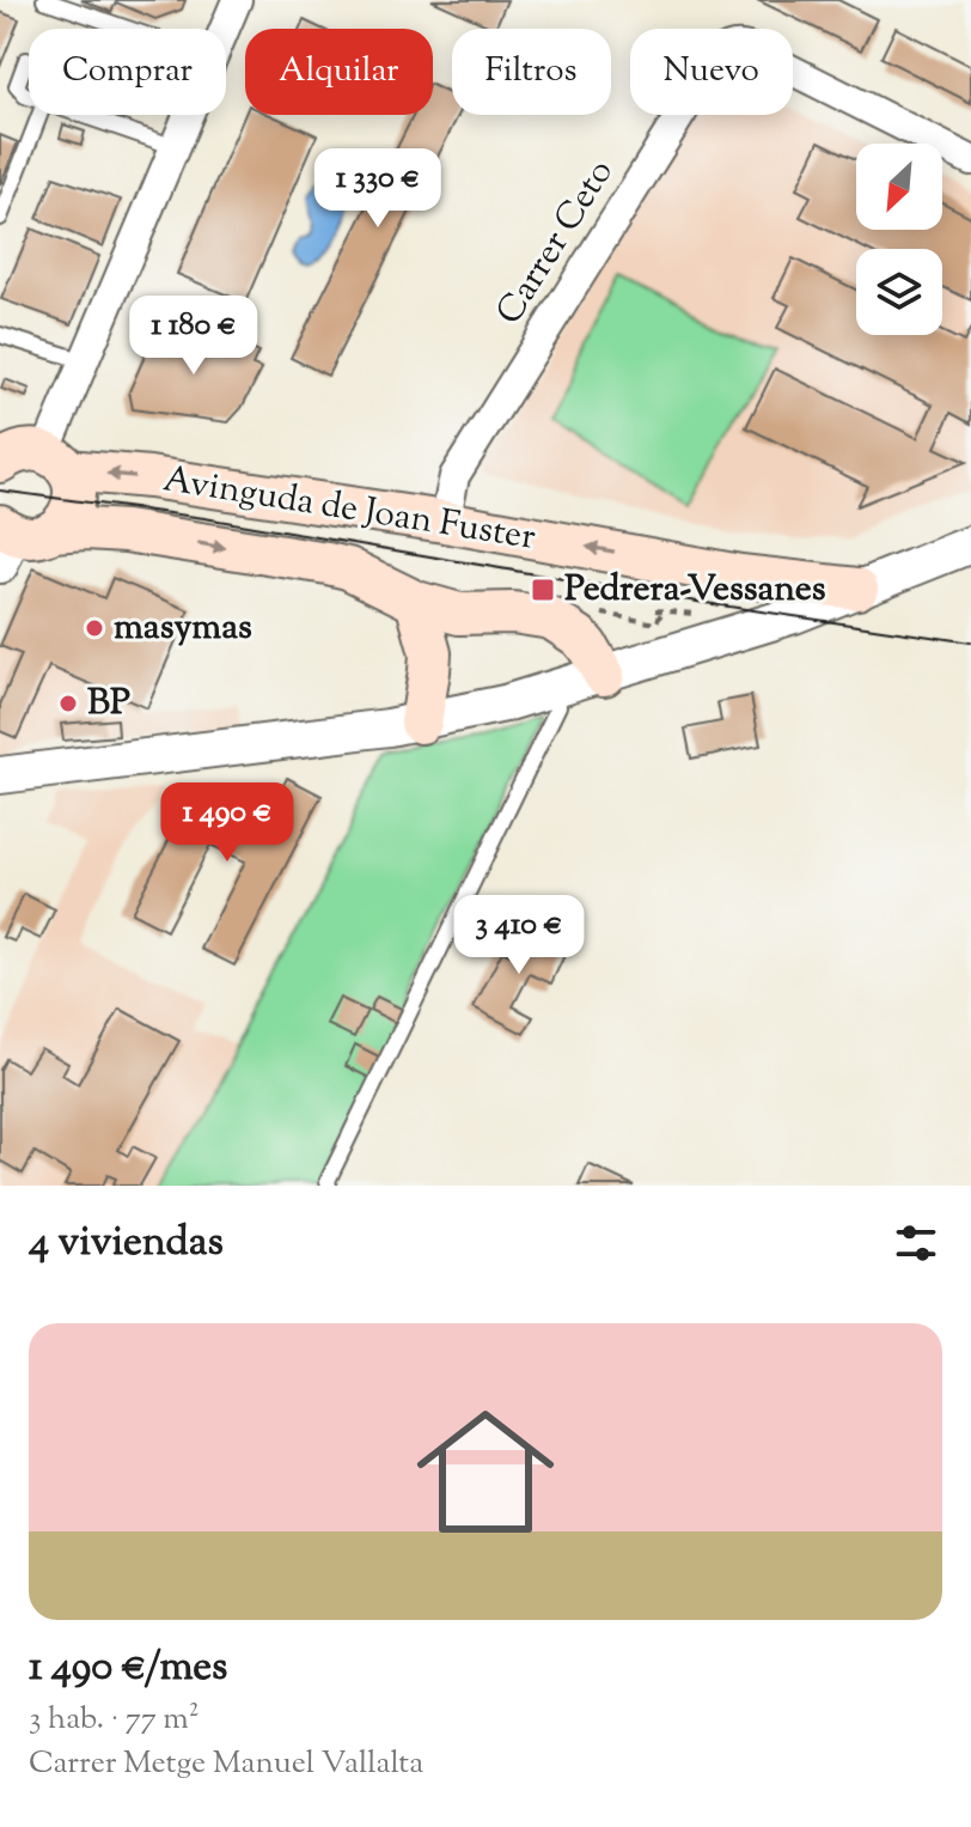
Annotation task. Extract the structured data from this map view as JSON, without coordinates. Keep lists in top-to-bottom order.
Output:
{
  "streets": {
    "main road": ["Avinguda de Joan Fuster"],
    "street": ["Carrer Ceto"]
  },
  "crossings": [
    ["Carrer Ceto", "Avinguda de Joan Fuster"]
  ],
  "places": {
    "transit": ["Pedrera-Vessanes"],
    "other": ["masymas", "BP"]
  },
  "north": "bottom left",
  "page": {
    "chip": [
      "Comprar",
      "Alquilar",
      "Filtros",
      "Nuevo"
    ],
    "price": [
      "1 330 €",
      "1 180 €",
      "1 490 €",
      "3 410 €"
    ],
    "heading": "4 viviendas",
    "list": [
      {
        "name": "1 490 €/mes",
        "note": "3 hab. · 77 m² · Carrer Metge Manuel Vallalta"
      }
    ]
  }
}
